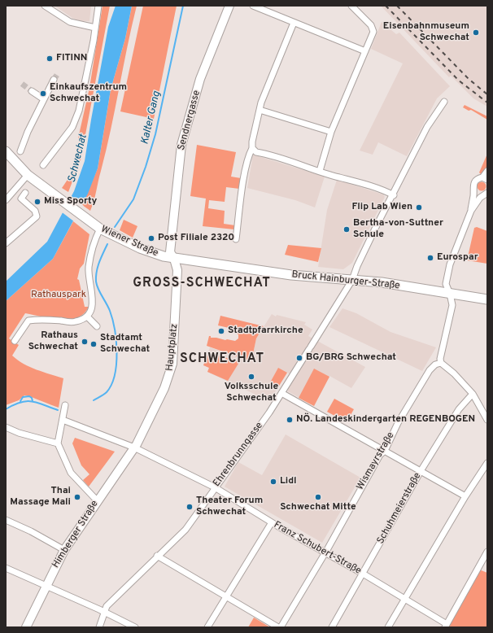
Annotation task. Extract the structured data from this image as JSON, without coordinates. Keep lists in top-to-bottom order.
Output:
{
  "streets": {
    "main road": [
      "Sendnergasse",
      "Wiener Straße",
      "Bruck Hainburger-Straße",
      "Hauptplatz",
      "Himberger Straße"
    ],
    "street": [
      "Ehrenbrunngasse",
      "Wismayrstraße",
      "Schuhmeierstraße",
      "Franz Schubert-Straße"
    ]
  },
  "crossings": [
    ["Sendnergasse", "Wiener Straße"],
    ["Sendnergasse", "Bruck Hainburger-Straße"],
    ["Sendnergasse", "Hauptplatz"],
    ["Wiener Straße", "Bruck Hainburger-Straße"],
    ["Wiener Straße", "Hauptplatz"],
    ["Bruck Hainburger-Straße", "Hauptplatz"],
    ["Bruck Hainburger-Straße", "Ehrenbrunngasse"],
    ["Hauptplatz", "Himberger Straße"],
    ["Hauptplatz", "Franz Schubert-Straße"],
    ["Ehrenbrunngasse", "Franz Schubert-Straße"],
    ["Wismayrstraße", "Franz Schubert-Straße"],
    ["Schuhmeierstraße", "Franz Schubert-Straße"],
    ["Himberger Straße", "Franz Schubert-Straße"]
  ],
  "districts": ["GROSS-SCHWECHAT", "SCHWECHAT"],
  "water": ["Kalter Gang", "Schwechat"],
  "parks": ["Rathauspark"],
  "places": [
    "Eisenbahnmuseum Schwechat",
    "FITINN",
    "Einkaufszentrum Schwechat",
    "Miss Sporty",
    "Flip Lab Wien",
    "Bertha-von-Suttner Schule",
    "Post Filiale 2320",
    "Eurospar",
    "Stadtpfarrkirche",
    "Rathaus Schwechat",
    "Stadtamt Schwechat",
    "BG/BRG Schwechat",
    "Volksschule Schwechat",
    "NÖ. Landeskindergarten REGENBOGEN",
    "Lidl",
    "Thai Massage Mali",
    "Schwechat Mitte",
    "Theater Forum Schwechat"
  ]
}
